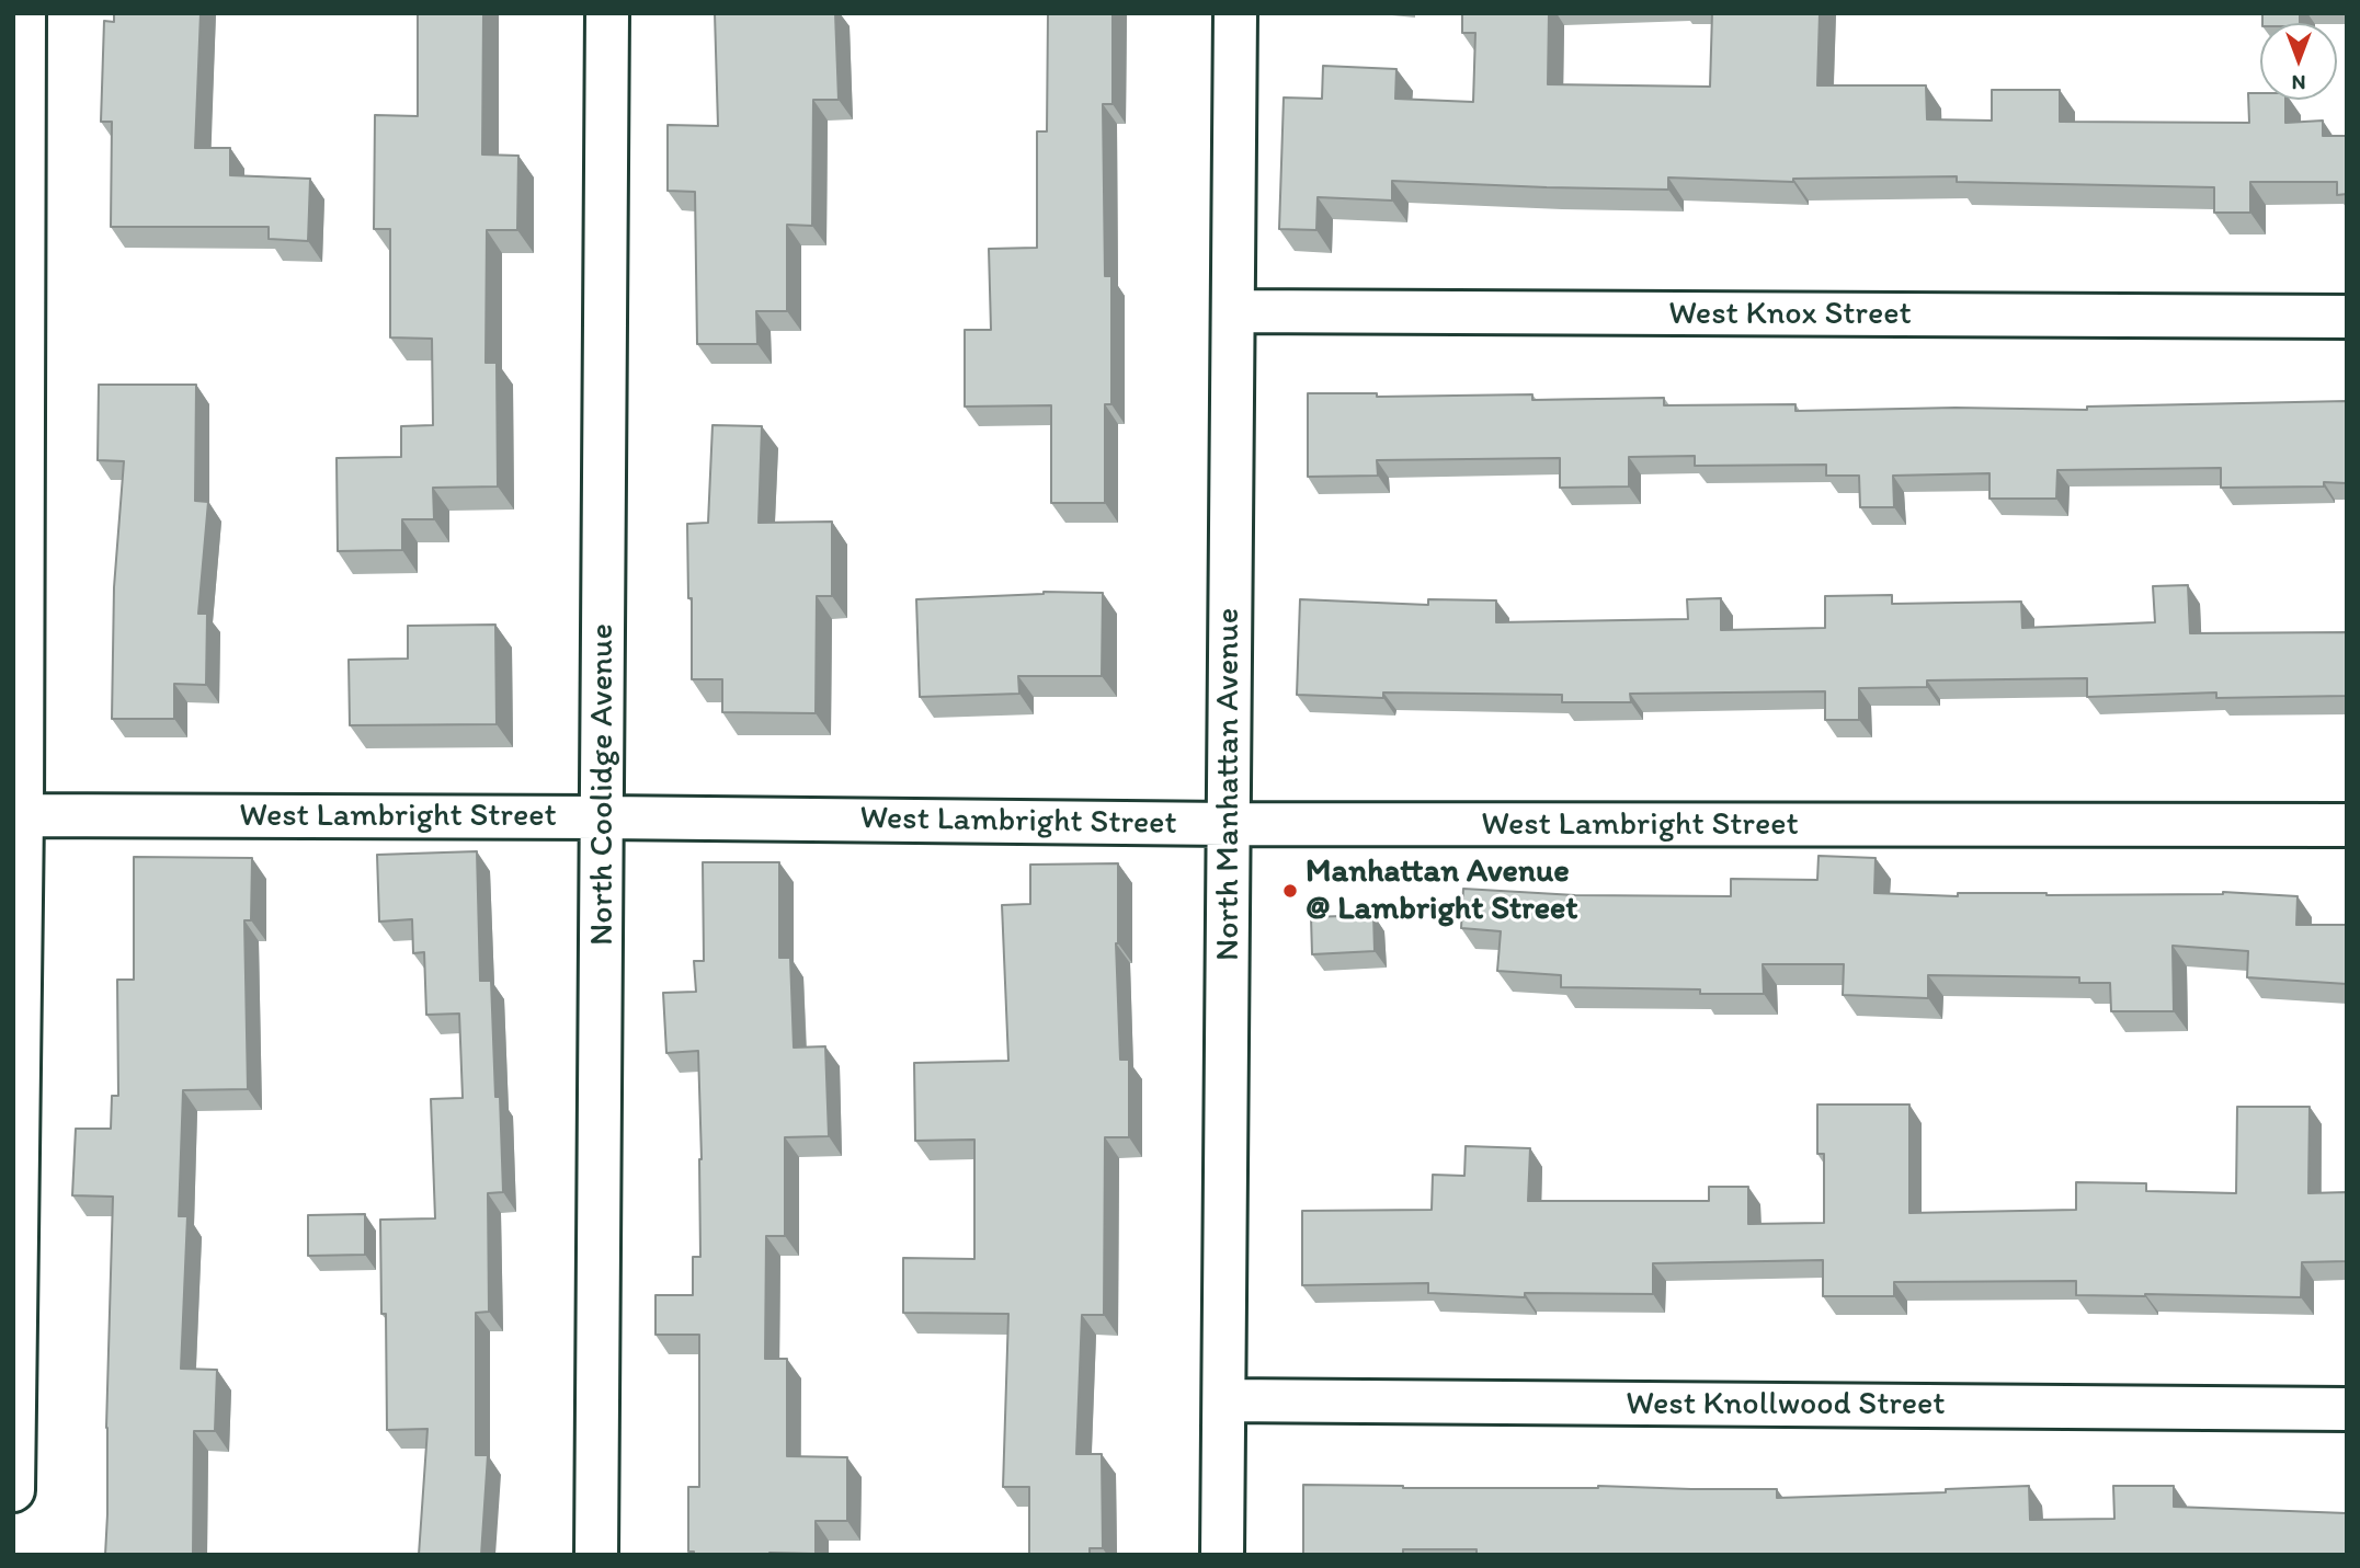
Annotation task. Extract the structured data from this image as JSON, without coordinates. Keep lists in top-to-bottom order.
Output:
{
  "streets": {
    "street": [
      "West Knox Street",
      "North Coolidge Avenue",
      "North Manhattan Avenue",
      "West Lambright Street",
      "West Knollwood Street"
    ]
  },
  "crossings": [
    ["West Knox Street", "North Manhattan Avenue"],
    ["North Coolidge Avenue", "West Lambright Street"],
    ["North Manhattan Avenue", "West Lambright Street"],
    ["North Manhattan Avenue", "West Knollwood Street"]
  ],
  "places": ["Manhattan Avenue @ Lambright Street"],
  "north": "bottom"
}
